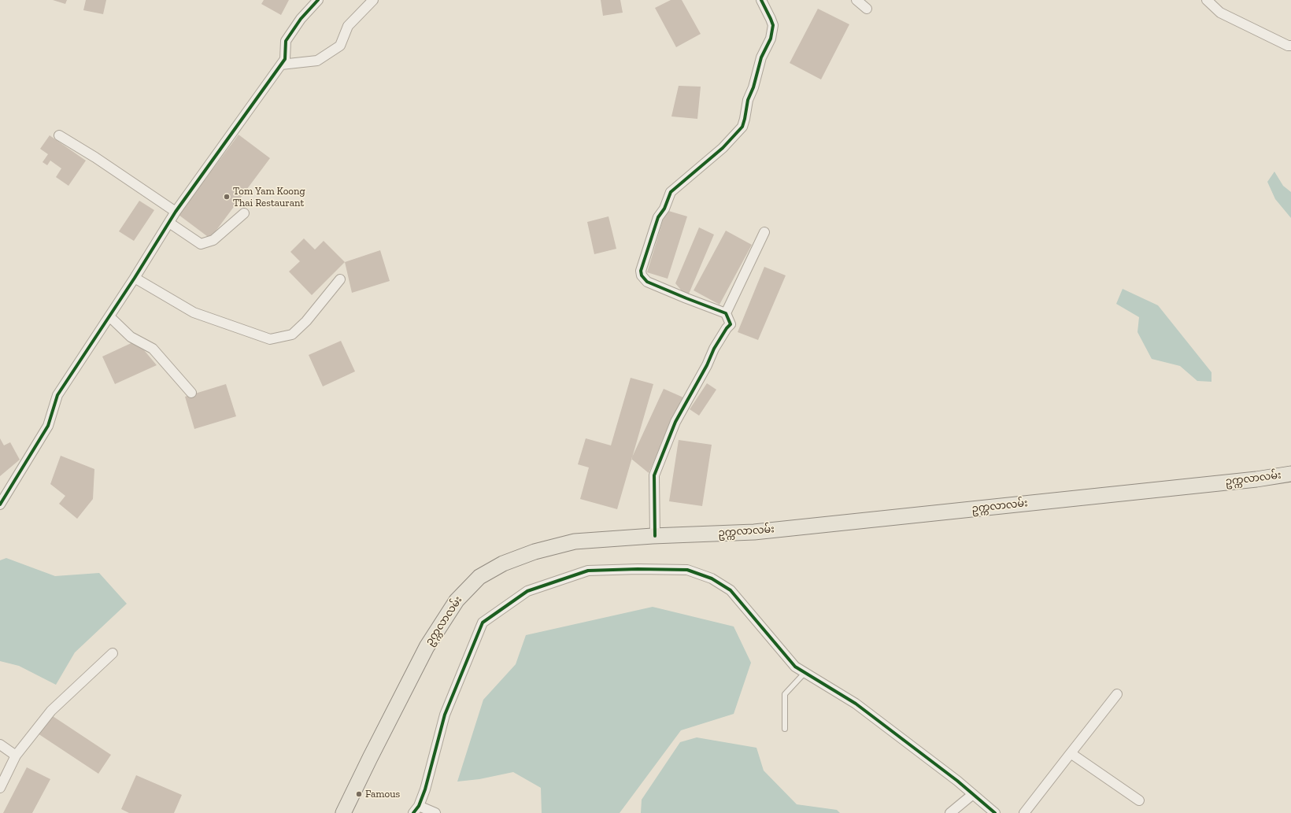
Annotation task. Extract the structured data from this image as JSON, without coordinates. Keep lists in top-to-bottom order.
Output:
{
  "streets": {
    "main road": ["ဥက္ကလာလမ်း"]
  },
  "places": ["Tom Yam Koong Thai Restaurant", "Famous"]
}
